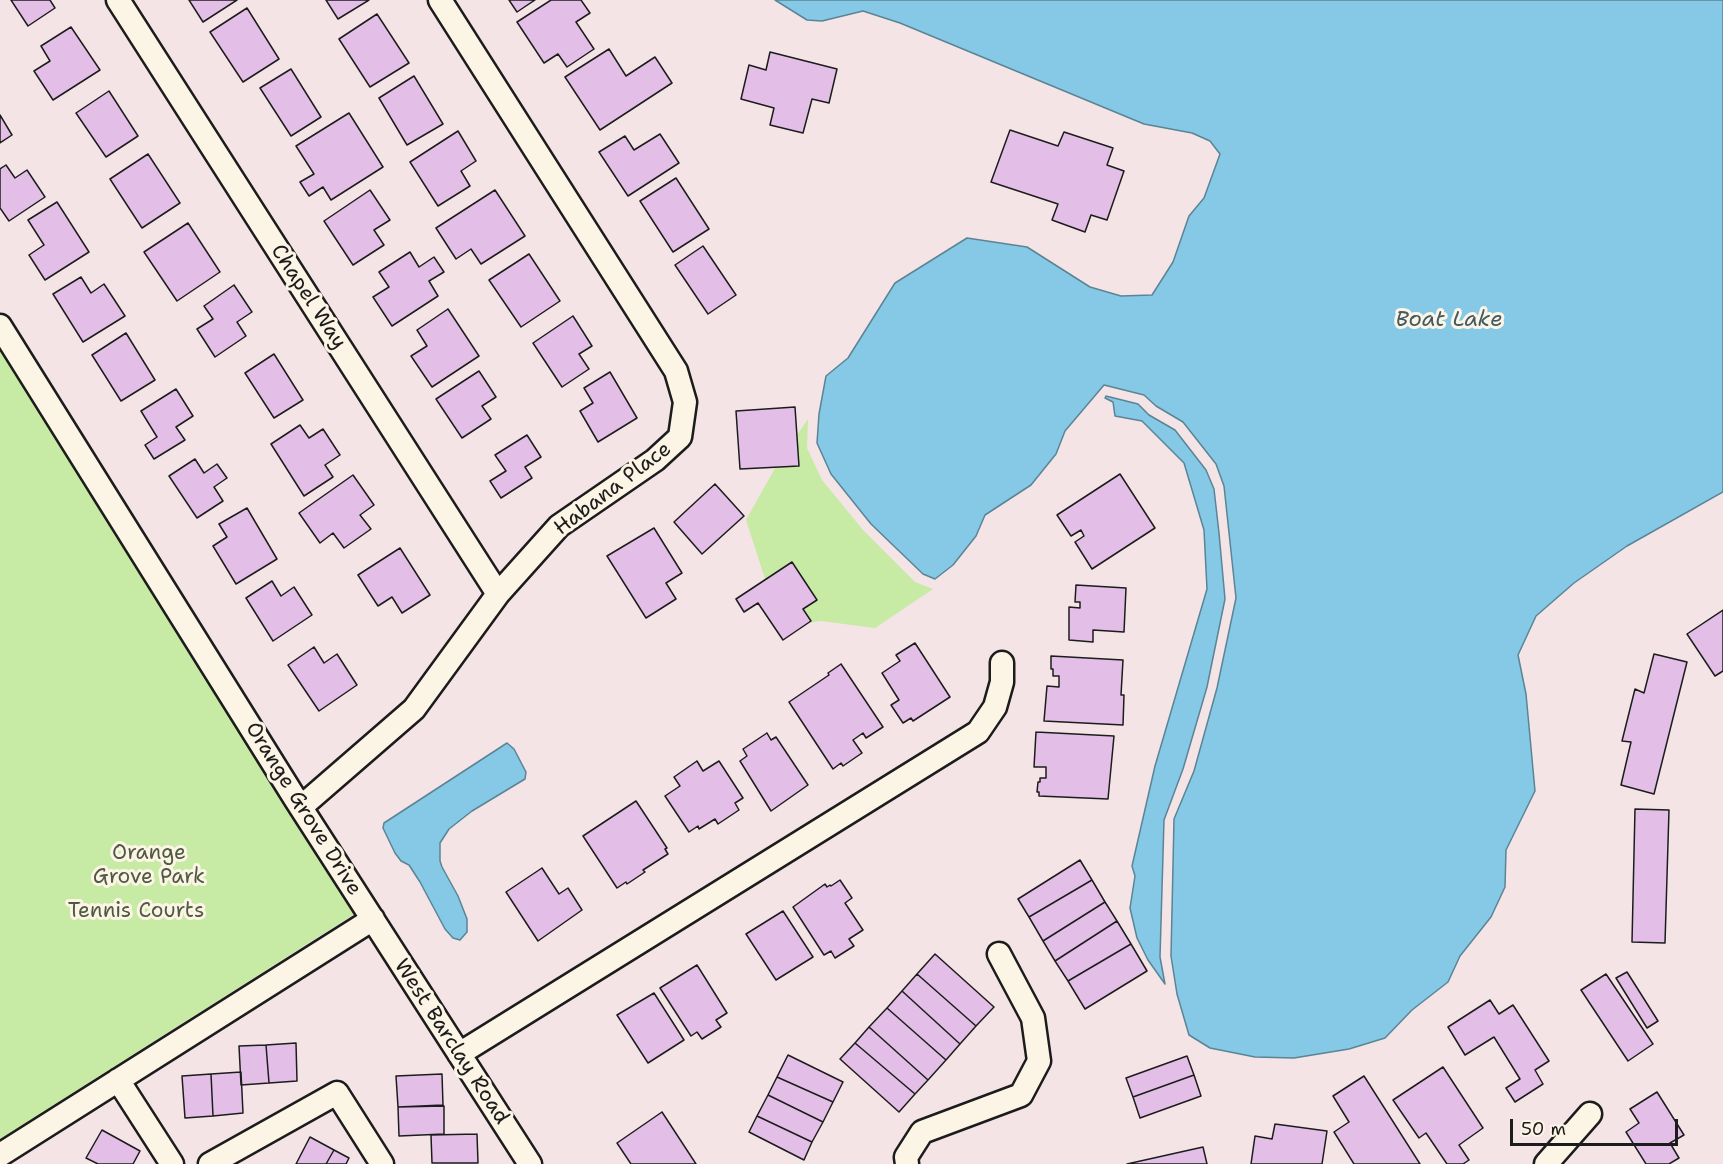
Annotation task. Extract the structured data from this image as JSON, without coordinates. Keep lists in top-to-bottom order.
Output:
{
  "streets": {
    "street": [
      "Chapel Way",
      "Habana Place",
      "Orange Grove Drive",
      "West Barclay Road"
    ]
  },
  "crossings": [
    ["Chapel Way", "Habana Place"],
    ["Habana Place", "Orange Grove Drive"],
    ["Orange Grove Drive", "West Barclay Road"]
  ],
  "water": ["Boat Lake"],
  "parks": ["Orange Grove Park", "Tennis Courts"],
  "scale_bar": "50 m"
}
